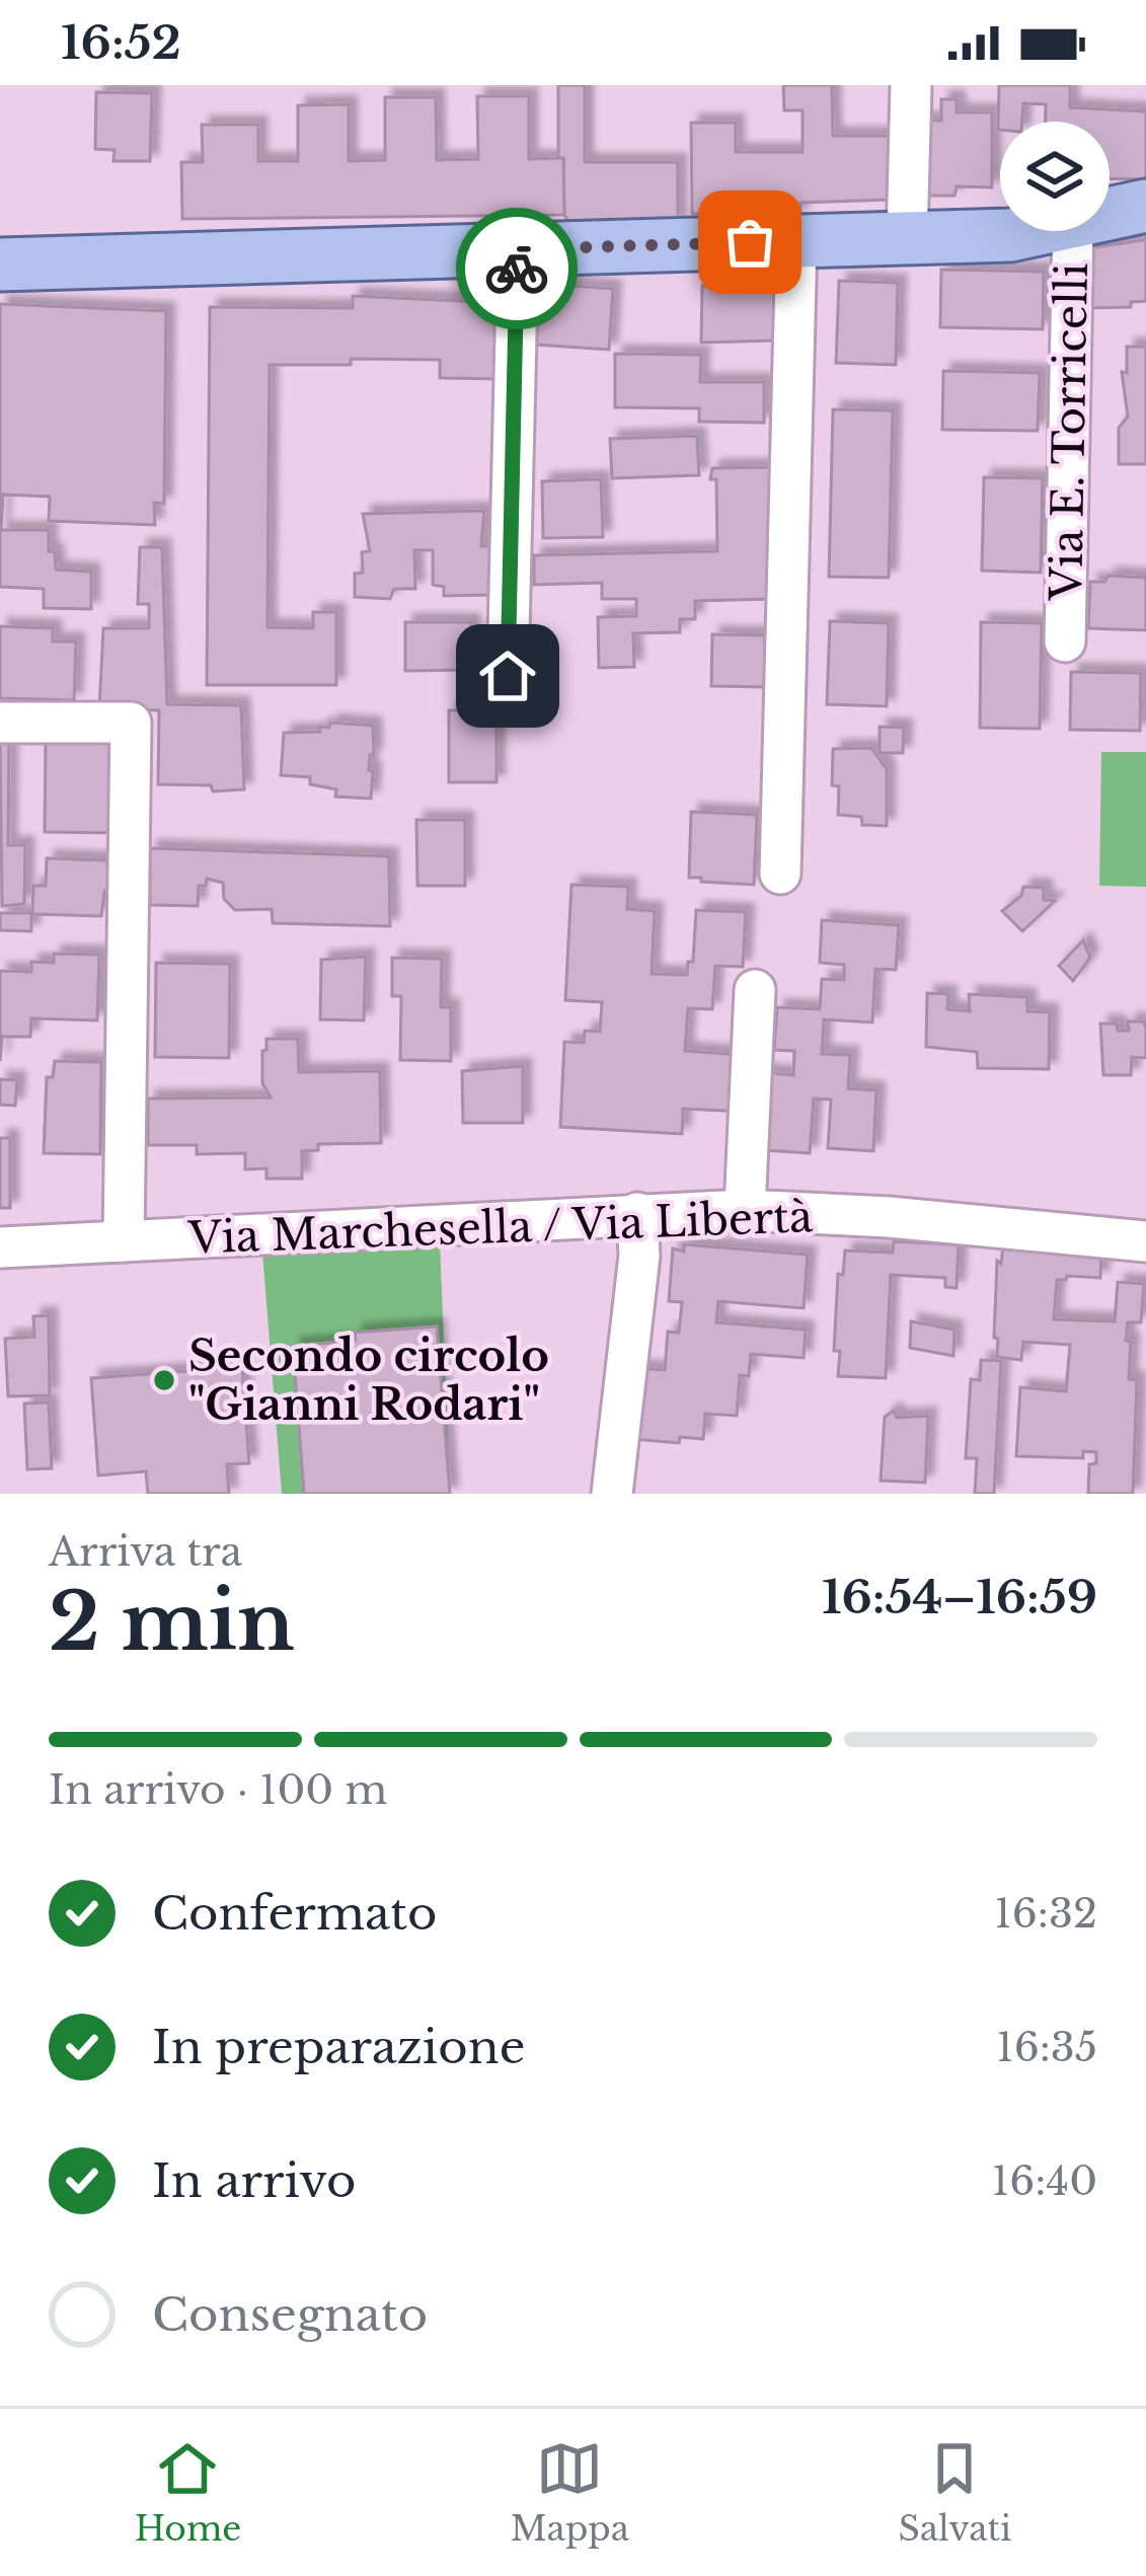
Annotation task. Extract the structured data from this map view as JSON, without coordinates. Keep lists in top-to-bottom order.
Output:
{
  "streets": {
    "street": ["Via E. Torricelli", "Via Marchesella / Via Libertà"]
  },
  "places": ["Secondo circolo \"Gianni Rodari\""],
  "page": {
    "status": "16:52",
    "heading": ["2 min", "Arriva tra", "16:54–16:59"],
    "bar": "In arrivo · 100 m",
    "list": [
      ["Confermato", "16:32"],
      ["In preparazione", "16:35"],
      ["In arrivo", "16:40"],
      "Consegnato"
    ],
    "tabs": ["Home", "Mappa", "Salvati"]
  }
}
